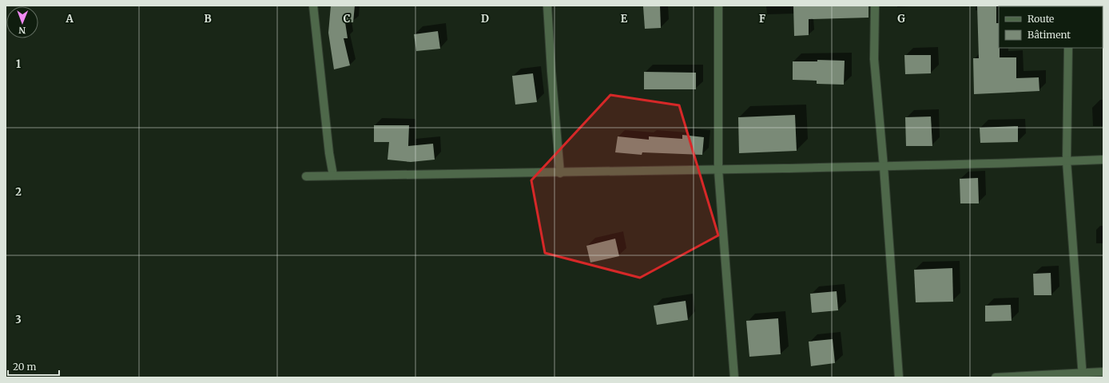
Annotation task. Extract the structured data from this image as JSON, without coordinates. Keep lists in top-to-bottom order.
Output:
{
  "legend": ["Route", "Bâtiment"],
  "scale_bar": "20 m",
  "north": "bottom",
  "grid": {
    "columns": [
      "A",
      "B",
      "C",
      "D",
      "E",
      "F",
      "G"
    ],
    "rows": ["1", "2", "3"]
  }
}
